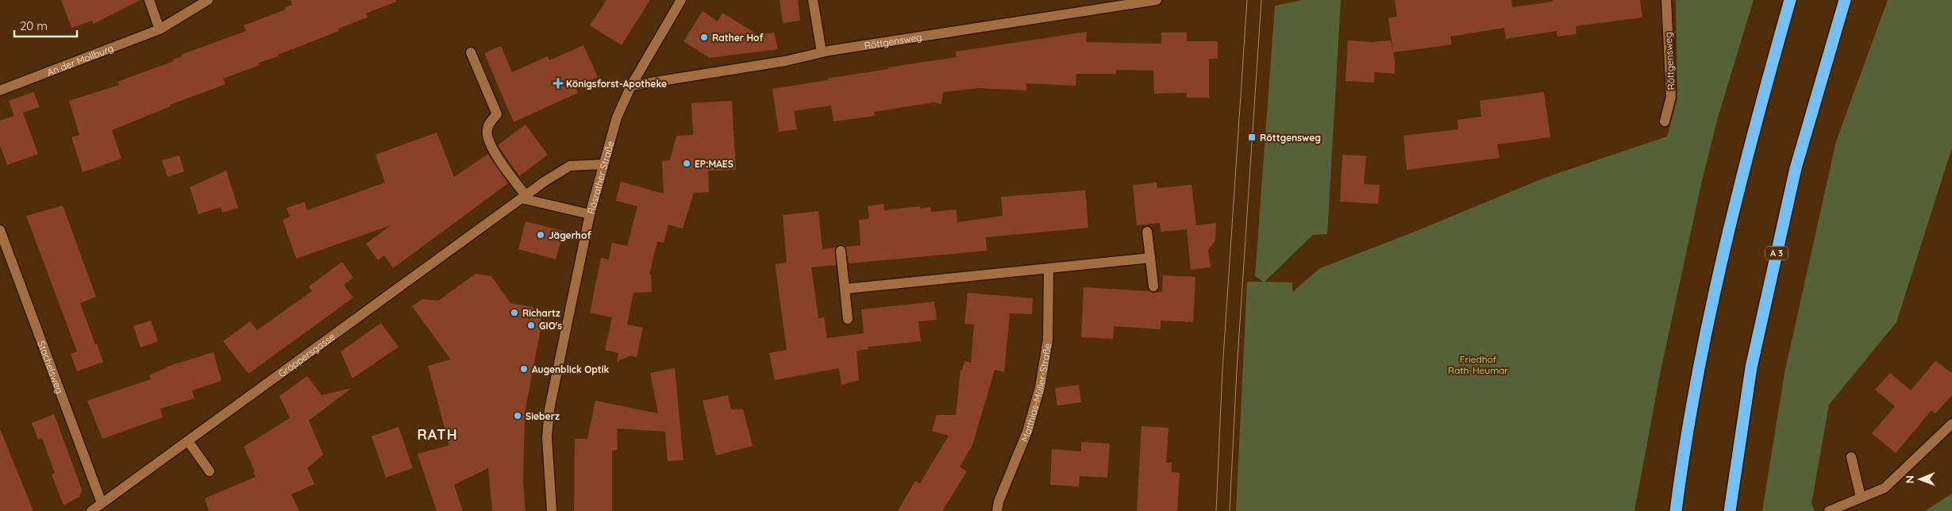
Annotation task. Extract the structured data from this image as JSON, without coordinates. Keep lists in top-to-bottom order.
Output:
{
  "streets": {
    "highway": ["A 3"],
    "street": [
      "Röttgensweg",
      "An der Mollburg",
      "Rösrather Straße",
      "Gröppersgasse",
      "Stachelsweg",
      "Matthias-Müller-Straße"
    ]
  },
  "crossings": [
    ["Röttgensweg", "Rösrather Straße"],
    ["Rösrather Straße", "Gröppersgasse"],
    ["Gröppersgasse", "Stachelsweg"]
  ],
  "districts": ["RATH"],
  "parks": ["Friedhof Rath-Heumar"],
  "places": {
    "other": [
      "Rather Hof",
      "EP:MAES",
      "Jägerhof",
      "Richartz",
      "GIO's",
      "Augenblick Optik",
      "Sieberz"
    ],
    "health": ["Königsforst-Apotheke"],
    "transit": ["Röttgensweg"]
  },
  "scale_bar": "20 m",
  "north": "left"
}
